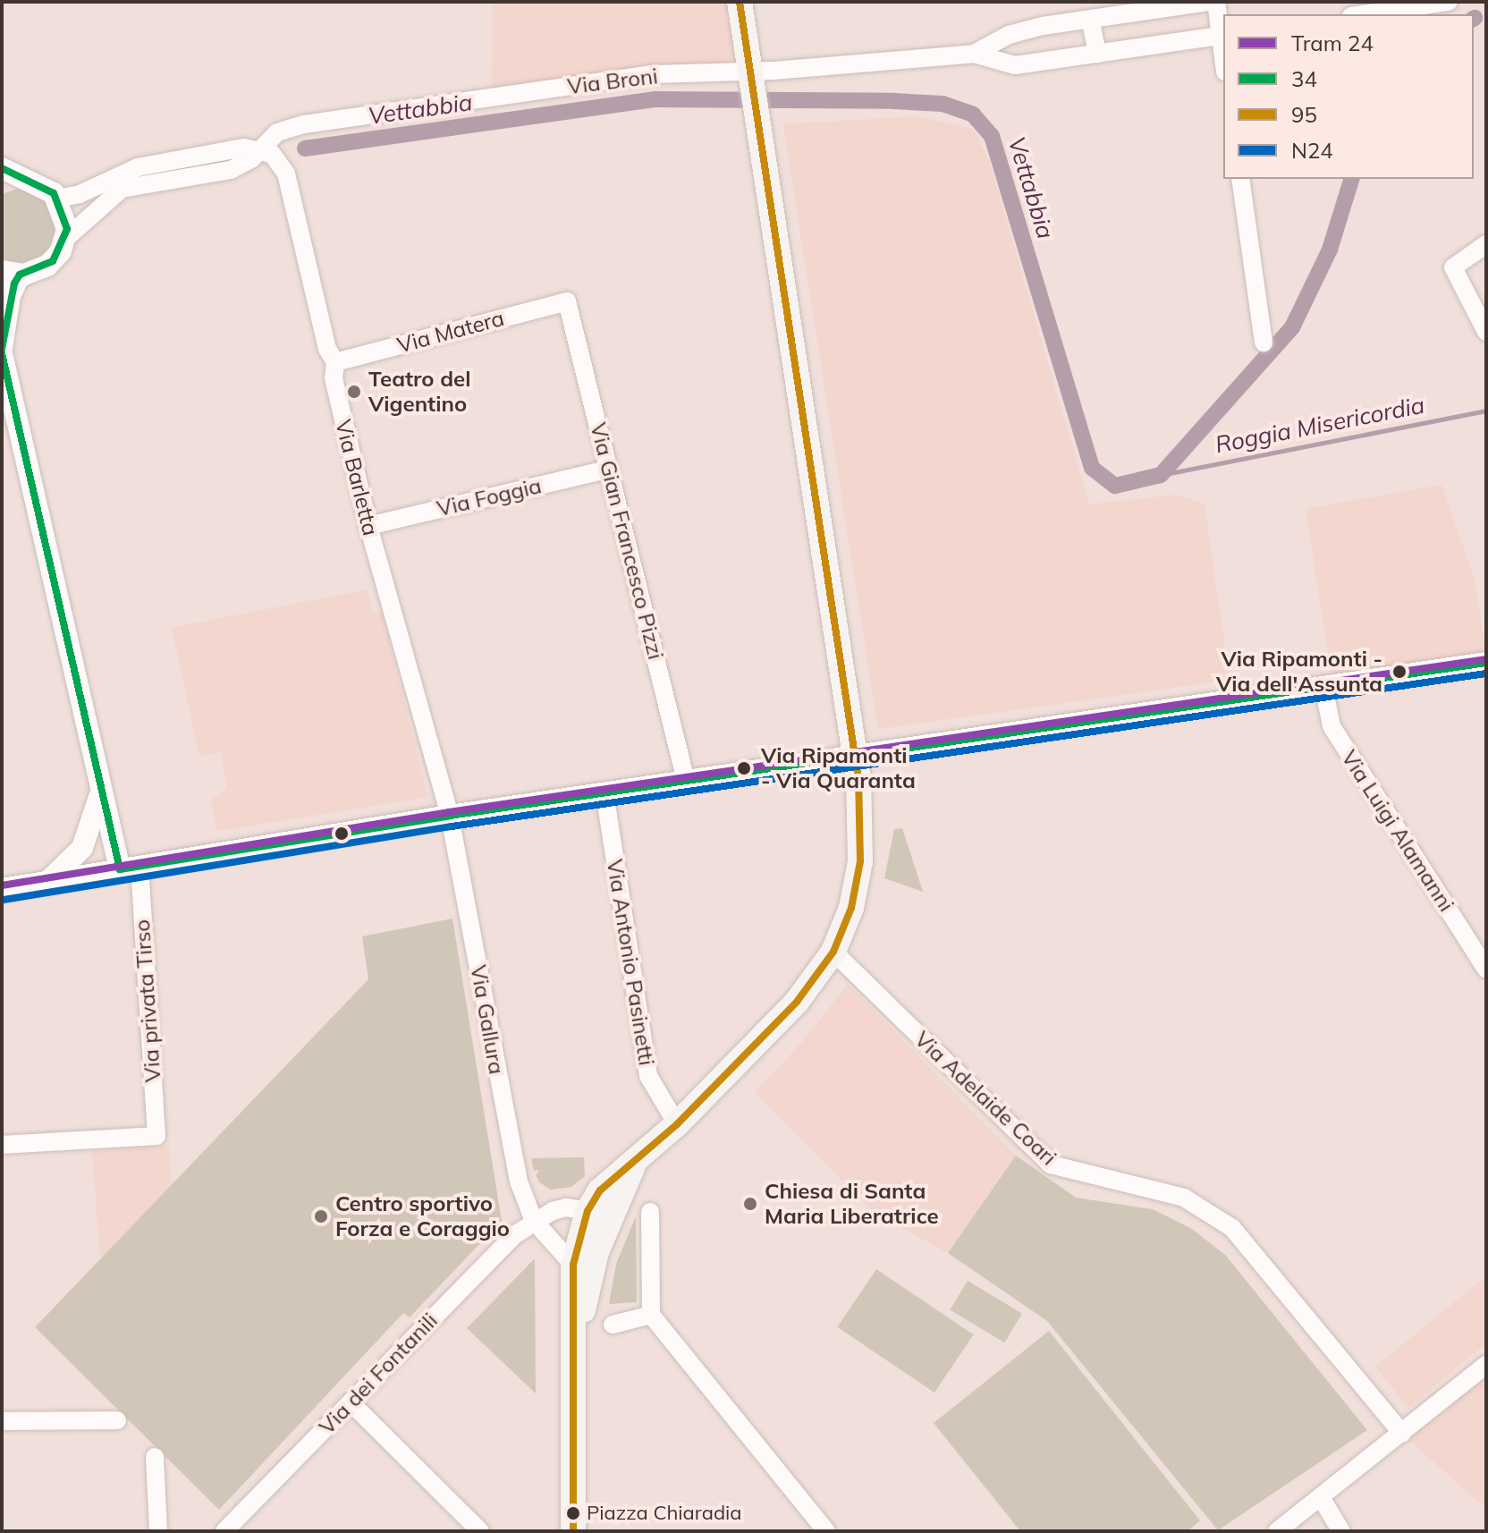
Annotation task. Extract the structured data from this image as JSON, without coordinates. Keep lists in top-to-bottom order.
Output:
{
  "streets": {
    "street": [
      "Via Broni",
      "Via Matera",
      "Via Barletta",
      "Via Foggia",
      "Via Gian Francesco Pizzi",
      "Via Luigi Alamanni",
      "Via Antonio Pasinetti",
      "Via privata Tirso",
      "Via Gallura",
      "Via Adelaide Coari",
      "Via dei Fontanili"
    ]
  },
  "crossings": [
    ["Via Broni", "Via Barletta"],
    ["Via Matera", "Via Barletta"],
    ["Via Matera", "Via Gian Francesco Pizzi"],
    ["Via Barletta", "Via Foggia"],
    ["Via Barletta", "Via Gallura"],
    ["Via Foggia", "Via Gian Francesco Pizzi"],
    ["Via Gallura", "Via dei Fontanili"]
  ],
  "water": ["Vettabbia", "Roggia Misericordia"],
  "places": [
    "Teatro del Vigentino",
    "Via Ripamonti - Via dell'Assunta",
    "Via Ripamonti - Via Quaranta",
    "Chiesa di Santa Maria Liberatrice",
    "Centro sportivo Forza e Coraggio",
    "Piazza Chiaradia"
  ],
  "lines": [
    "transit line 95",
    "transit line 34",
    "tram line 24",
    "transit line N24"
  ],
  "legend": [
    "Tram 24",
    "34",
    "95",
    "N24"
  ]
}
